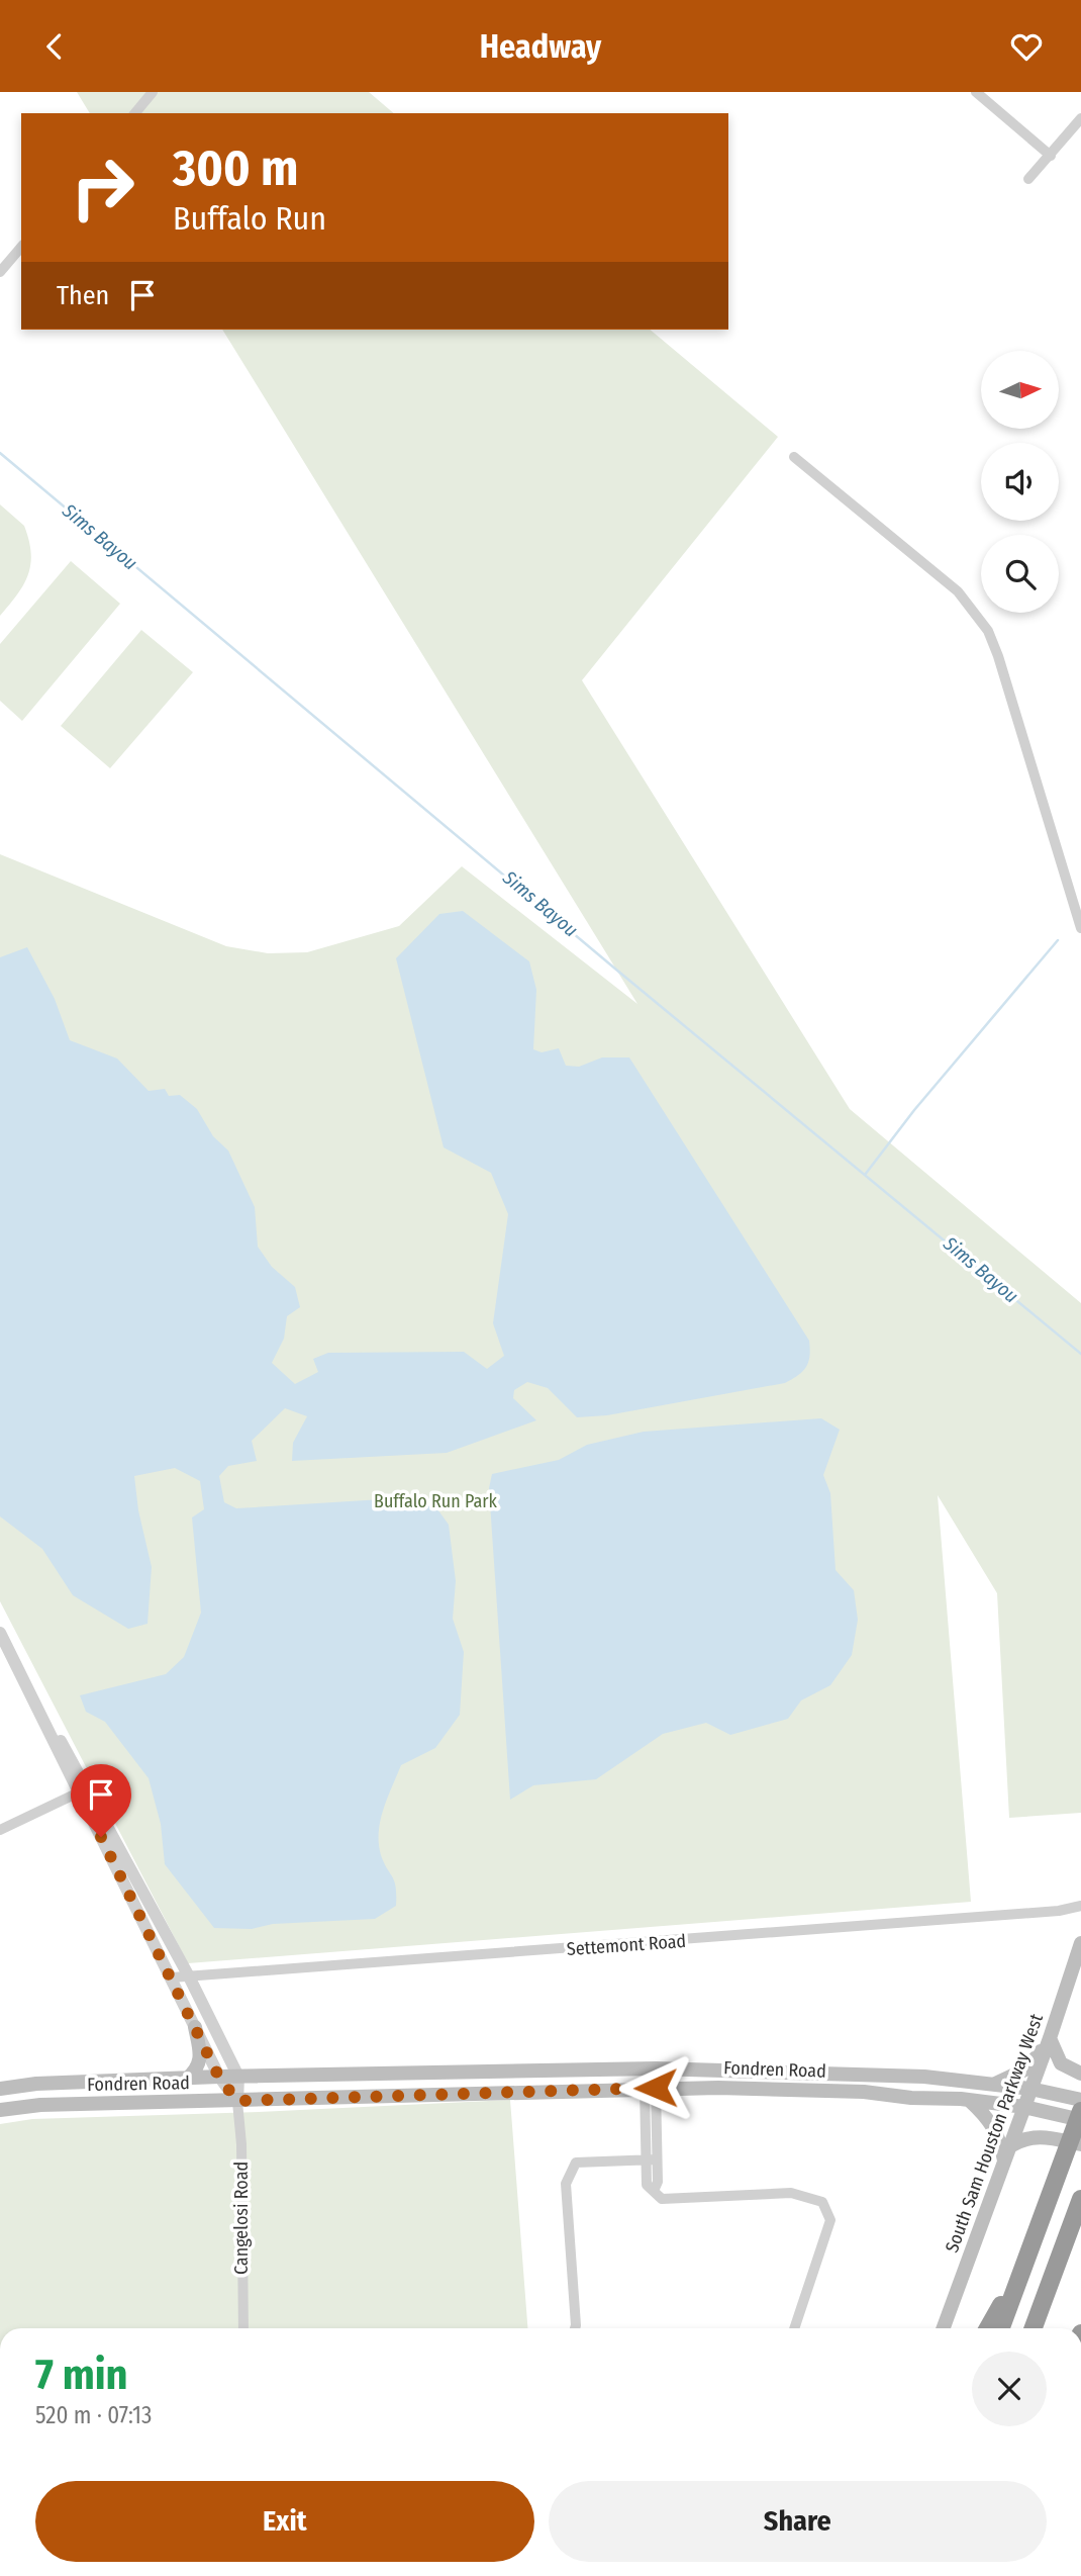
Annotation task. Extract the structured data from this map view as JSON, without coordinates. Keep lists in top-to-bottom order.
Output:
{
  "streets": {
    "main road": ["Fondren Road", "South Sam Houston Parkway West"],
    "street": ["Settemont Road", "Cangelosi Road"]
  },
  "crossings": [
    ["Fondren Road", "South Sam Houston Parkway West"],
    ["Fondren Road", "Cangelosi Road"]
  ],
  "water": ["Sims Bayou"],
  "parks": ["Buffalo Run Park"],
  "north": "right",
  "page": {
    "header": "Headway",
    "turn": ["300 m", "Buffalo Run"],
    "then": "Then",
    "heading": ["7 min", "520 m · 07:13"],
    "buttons": ["Exit", "Share"]
  }
}
